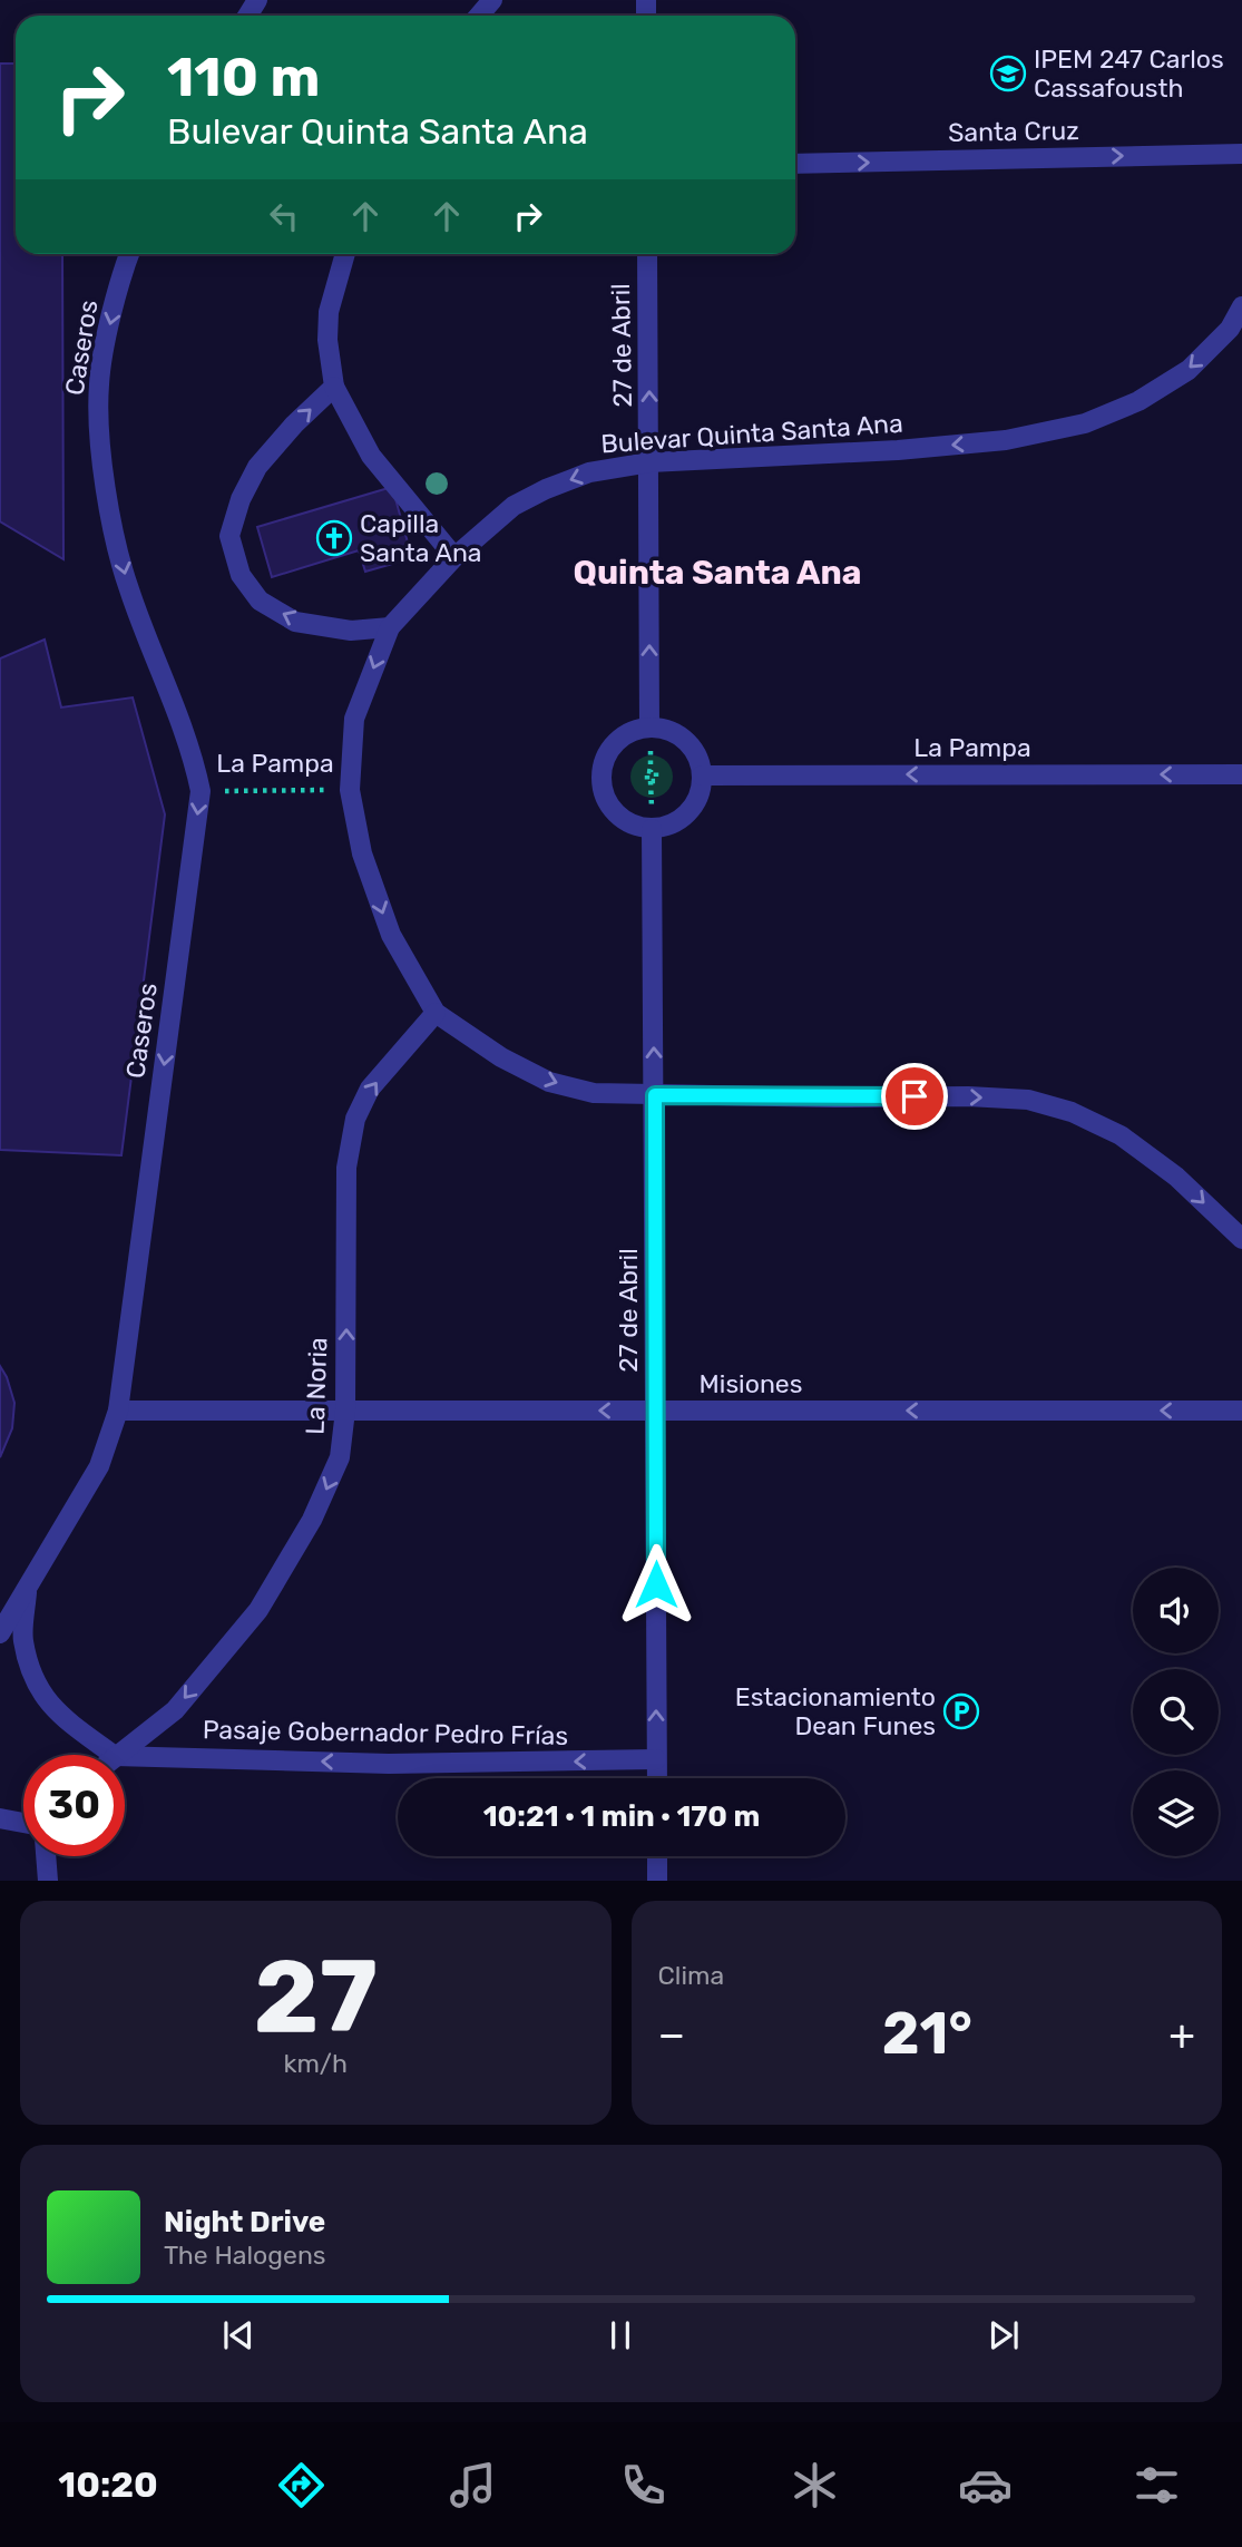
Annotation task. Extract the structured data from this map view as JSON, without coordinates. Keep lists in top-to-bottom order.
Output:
{
  "streets": {
    "street": [
      "Santa Cruz",
      "27 de Abril",
      "Caseros",
      "Bulevar Quinta Santa Ana",
      "La Pampa",
      "Misiones",
      "La Noria",
      "Pasaje Gobernador Pedro Frías"
    ]
  },
  "crossings": [
    ["27 de Abril", "Bulevar Quinta Santa Ana"],
    ["27 de Abril", "La Pampa"],
    ["27 de Abril", "Misiones"],
    ["27 de Abril", "Pasaje Gobernador Pedro Frías"],
    ["Caseros", "La Pampa"],
    ["Caseros", "Misiones"],
    ["Bulevar Quinta Santa Ana", "La Pampa"],
    ["Bulevar Quinta Santa Ana", "La Noria"],
    ["Misiones", "La Noria"]
  ],
  "one_way": [
    "Santa Cruz",
    "27 de Abril",
    "Caseros",
    "La Pampa",
    "Misiones",
    "Pasaje Gobernador Pedro Frías"
  ],
  "districts": ["Quinta Santa Ana"],
  "places": {
    "school or university": ["IPEM 247 Carlos Cassafousth"],
    "church": ["Capilla Santa Ana"],
    "parking": ["Estacionamiento Dean Funes"]
  },
  "page": {
    "turn": ["110 m", "Bulevar Quinta Santa Ana"],
    "limit": "30",
    "trip": "10:21 · 1 min · 170 m",
    "tile": [
      ["27", "km/h"],
      "Clima"
    ],
    "heat": ["−", "21°", "+"],
    "song": ["Night Drive", "The Halogens"],
    "tabs": "10:20"
  }
}
